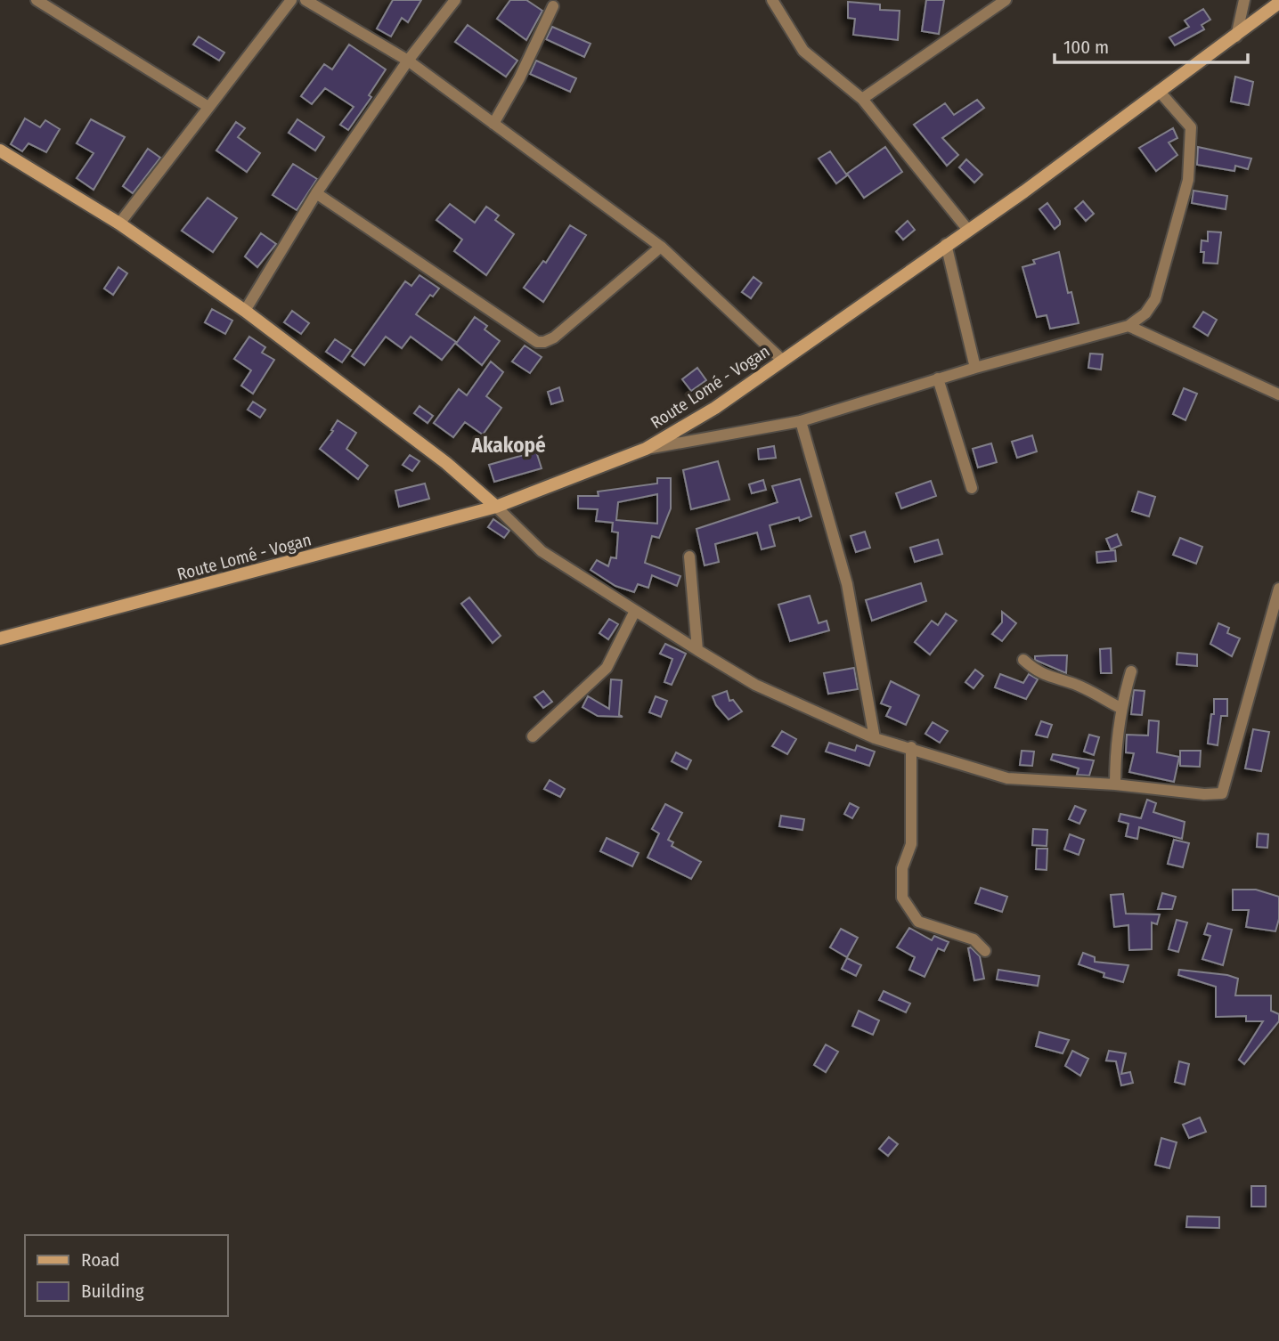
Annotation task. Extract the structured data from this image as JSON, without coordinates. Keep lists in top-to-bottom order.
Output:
{
  "streets": {
    "main road": ["Route Lomé - Vogan"]
  },
  "districts": ["Akakopé"],
  "legend": ["Road", "Building"],
  "scale_bar": "100 m"
}
